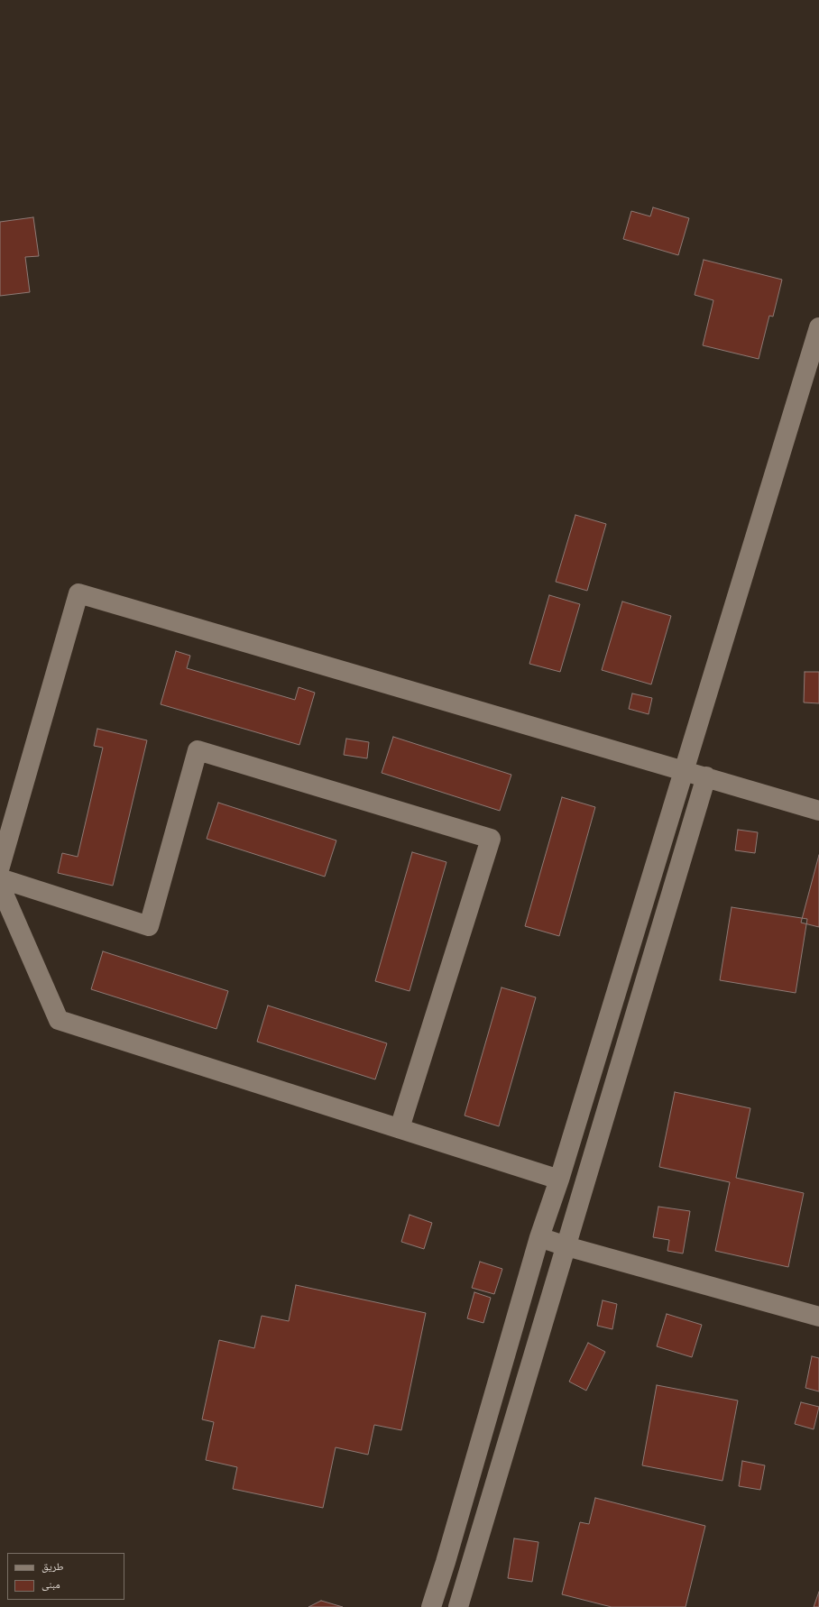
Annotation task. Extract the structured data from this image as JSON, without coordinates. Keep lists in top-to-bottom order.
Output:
{
  "legend": ["طريق", "مبنى"]
}
